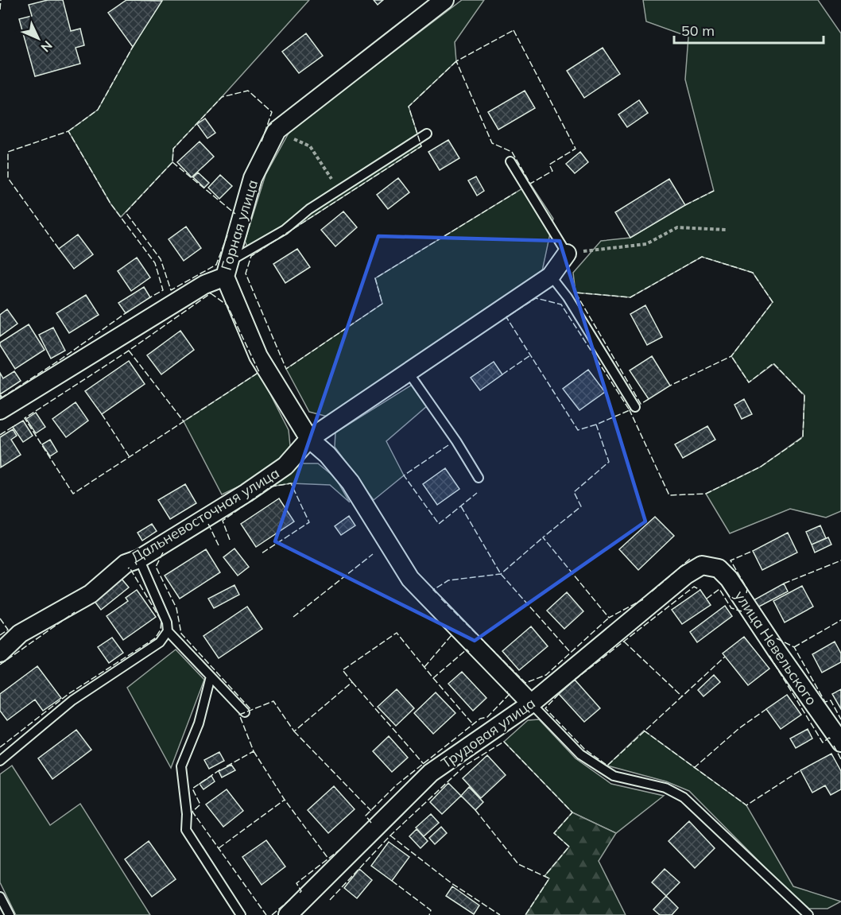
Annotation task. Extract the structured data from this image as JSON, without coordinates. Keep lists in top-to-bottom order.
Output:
{
  "streets": {
    "street": [
      "Горная улица",
      "Дальневосточная улица",
      "улица Невельского",
      "Трудовая улица"
    ]
  },
  "crossings": [
    ["улица Невельского", "Трудовая улица"]
  ],
  "scale_bar": "50 m",
  "north": "bottom right"
}
